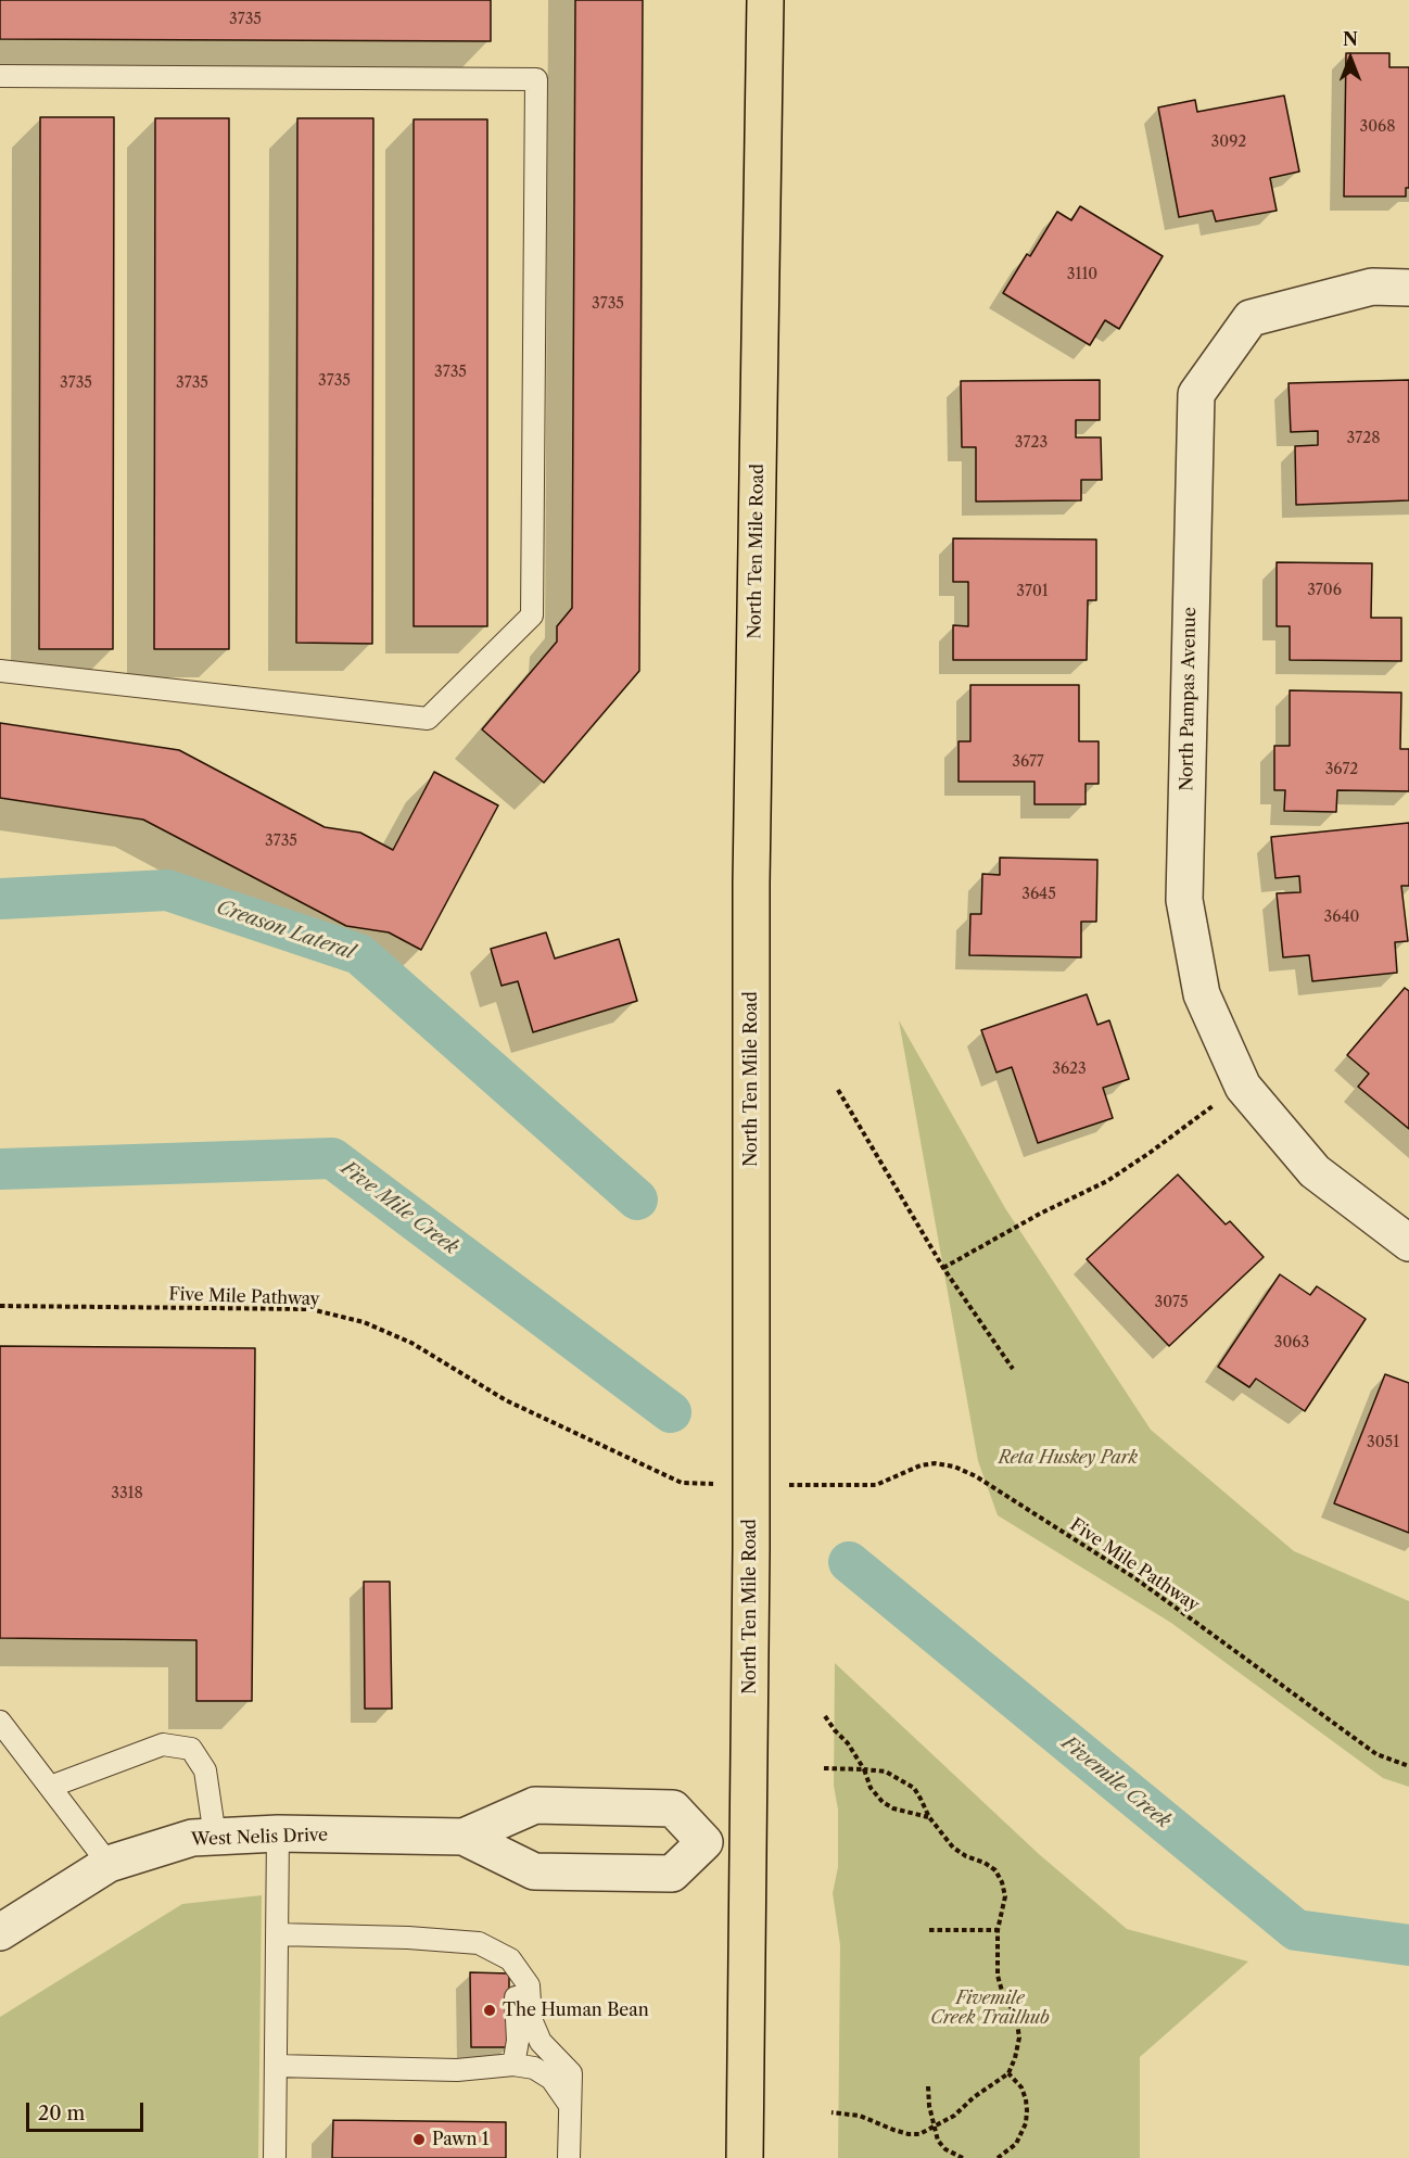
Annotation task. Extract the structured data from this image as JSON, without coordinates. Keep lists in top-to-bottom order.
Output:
{
  "streets": {
    "main road": ["North Ten Mile Road"],
    "street": ["North Pampas Avenue", "West Nelis Drive"],
    "path": ["Five Mile Pathway"]
  },
  "water": ["Creason Lateral", "Five Mile Creek", "Fivemile Creek"],
  "parks": ["Reta Huskey Park", "Fivemile Creek Trailhub"],
  "places": ["The Human Bean", "Pawn 1"],
  "house_numbers": [
    "3735",
    "3068",
    "3092",
    "3110",
    "3735",
    "3735",
    "3735",
    "3735",
    "3735",
    "3728",
    "3723",
    "3706",
    "3701",
    "3677",
    "3672",
    "3735",
    "3645",
    "3640",
    "3623",
    "3075",
    "3063",
    "3051",
    "3318"
  ],
  "scale_bar": "20 m",
  "north": "top"
}
